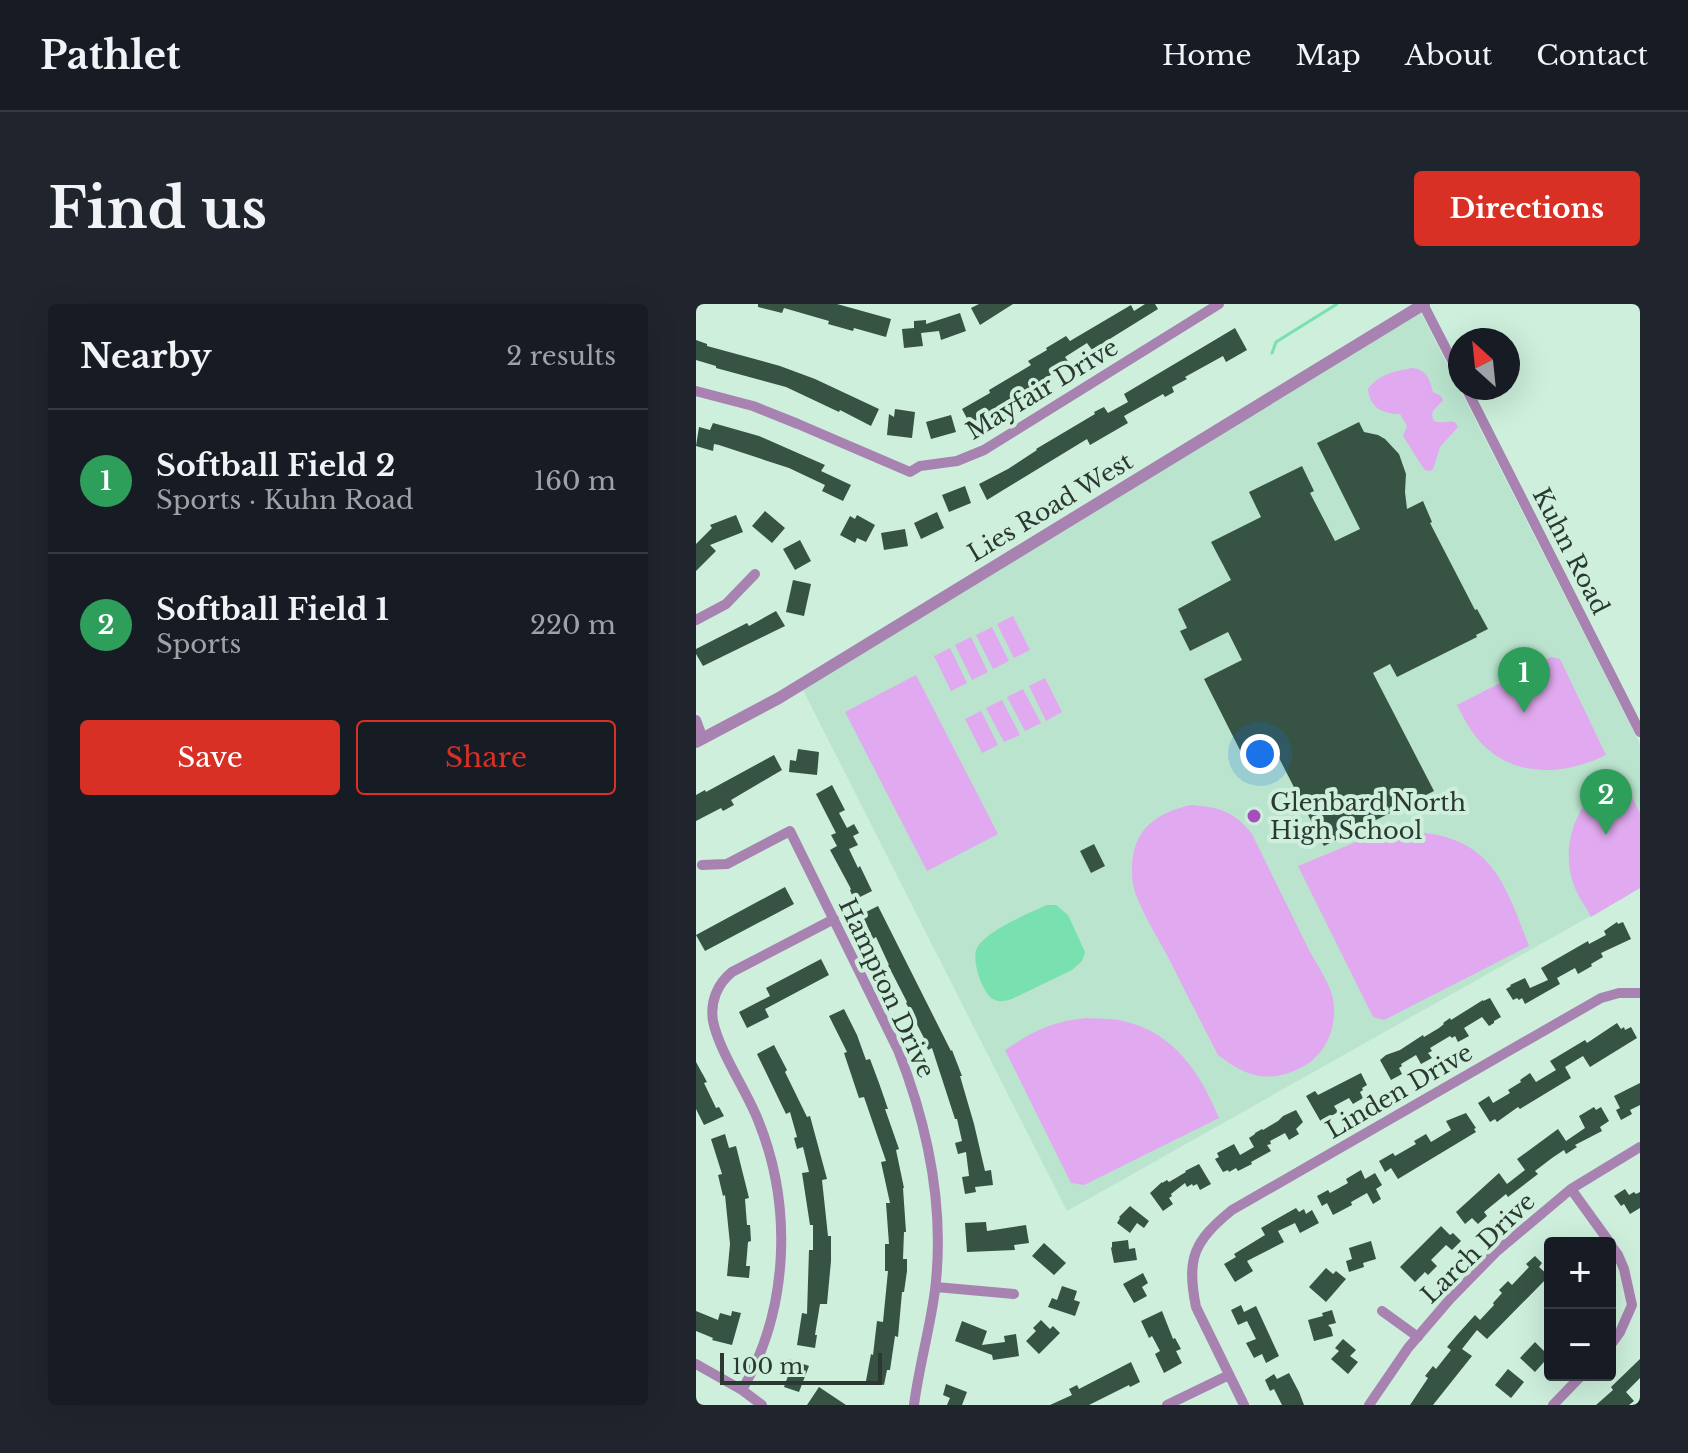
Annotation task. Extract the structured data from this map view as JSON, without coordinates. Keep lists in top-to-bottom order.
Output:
{
  "streets": {
    "street": [
      "Mayfair Drive",
      "Lies Road West",
      "Kuhn Road",
      "Hampton Drive",
      "Linden Drive",
      "Larch Drive"
    ]
  },
  "places": ["Glenbard North High School"],
  "scale_bar": "100 m",
  "north": "top left",
  "page": {
    "header": "Pathlet",
    "nav": [
      "Home",
      "Map",
      "About",
      "Contact"
    ],
    "buttons": [
      "Directions",
      ["Save", "Share"]
    ],
    "title": "Find us",
    "heading": ["Nearby", "2 results"],
    "list": [
      {
        "mark": "1",
        "name": "Softball Field 2",
        "note": "Sports · Kuhn Road",
        "value": "160 m"
      },
      {
        "mark": "2",
        "name": "Softball Field 1",
        "note": "Sports",
        "value": "220 m"
      }
    ],
    "pins": ["1", "2"],
    "map_buttons": ["+", "−"],
    "scale": "100 m"
  }
}
